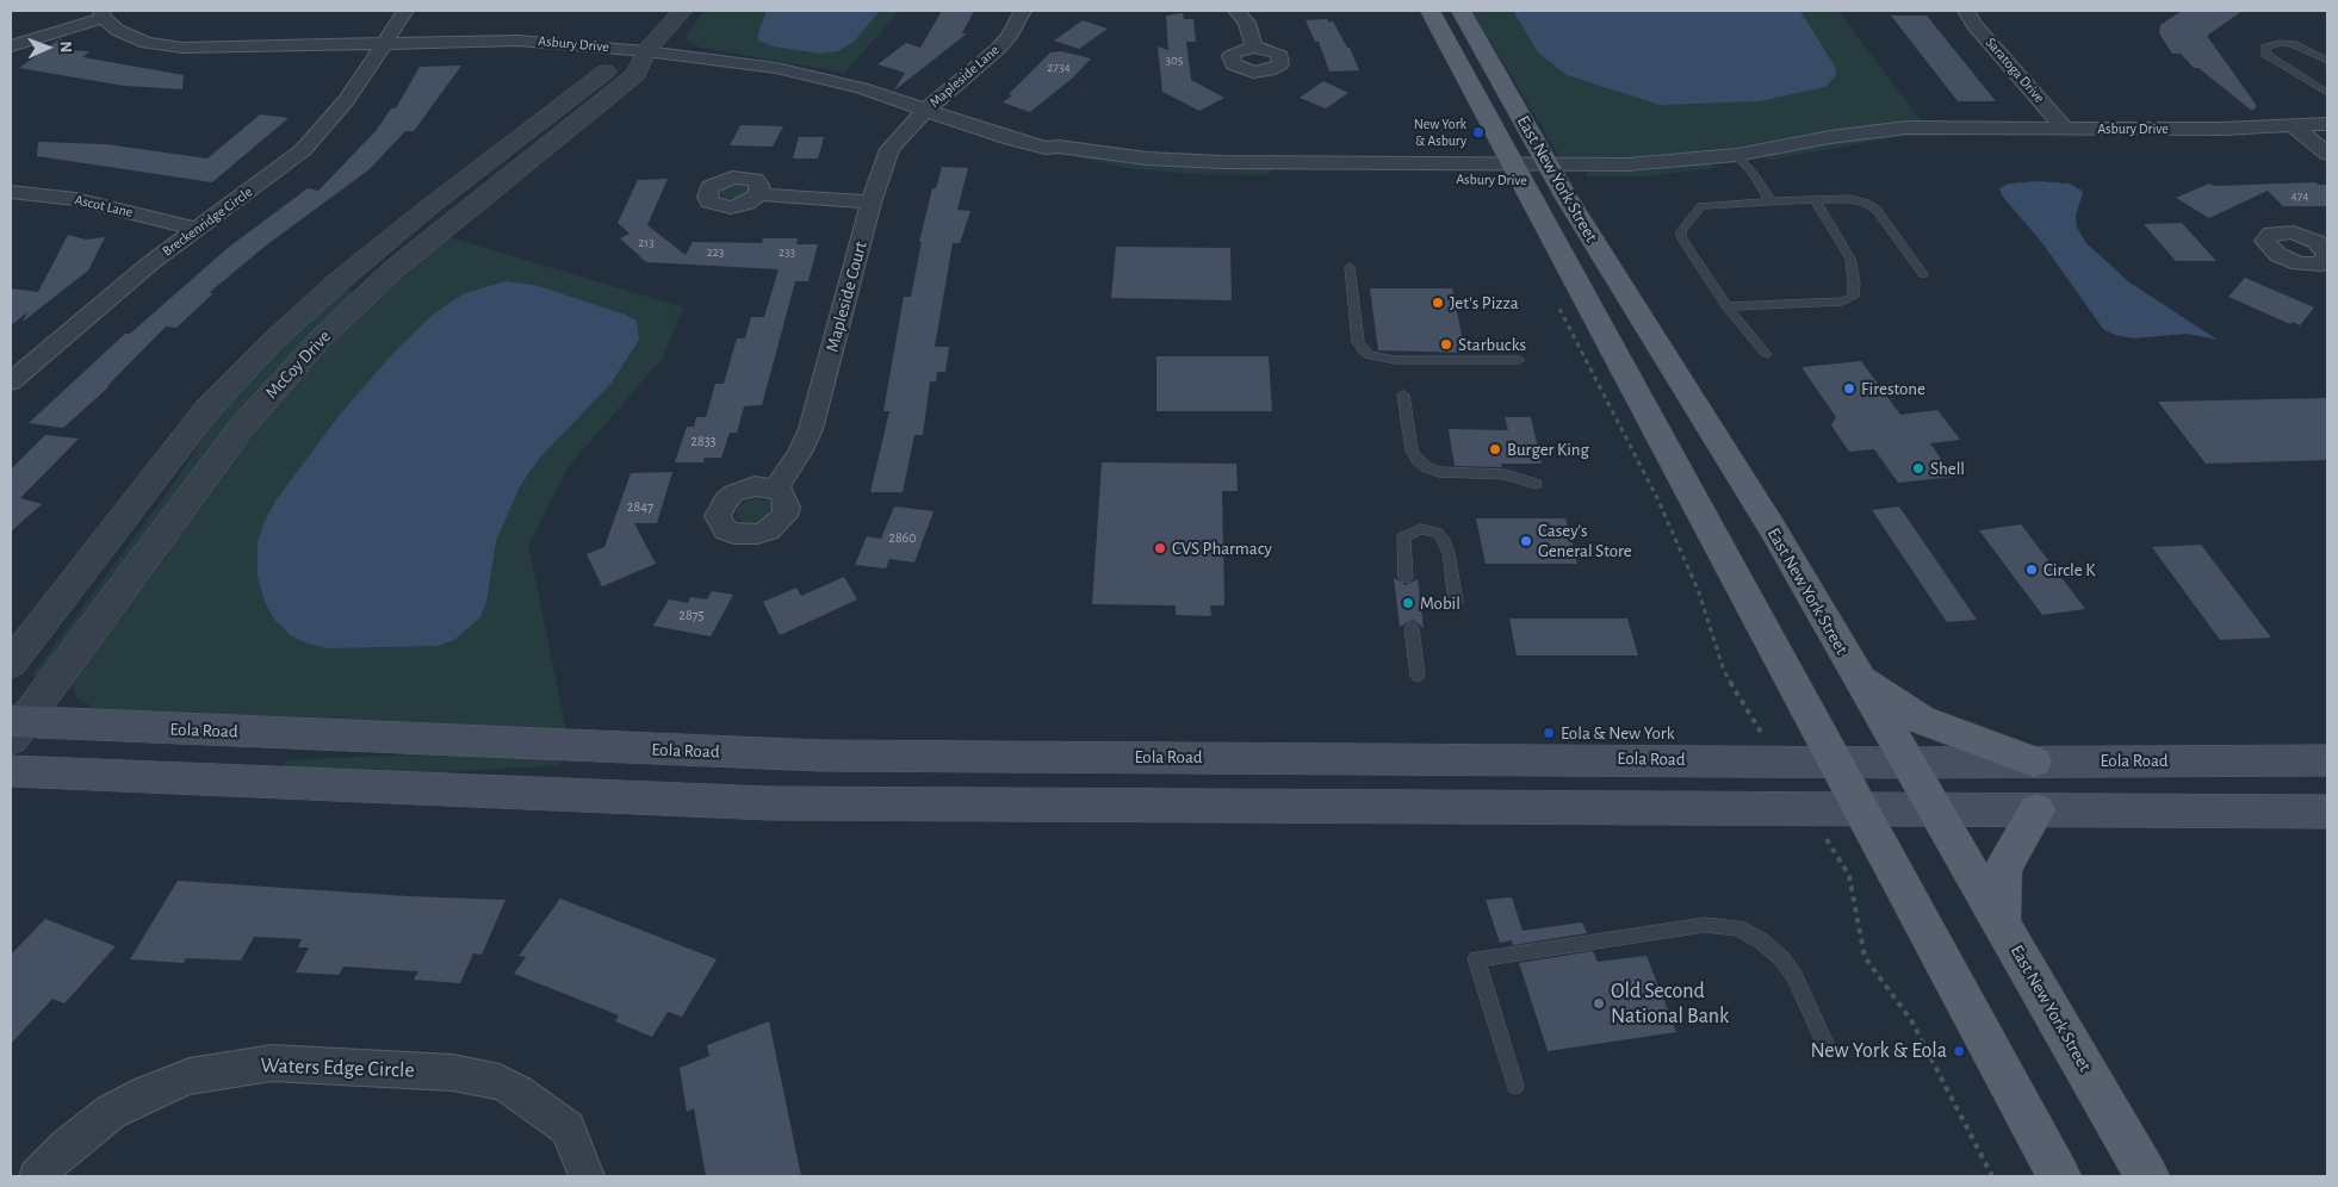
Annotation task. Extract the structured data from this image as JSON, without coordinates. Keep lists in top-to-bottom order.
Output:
{
  "streets": {
    "main road": ["East New York Street", "Eola Road"],
    "street": [
      "Asbury Drive",
      "Saratoga Drive",
      "Mapleside Lane",
      "Ascot Lane",
      "Breckenridge Circle",
      "Mapleside Court",
      "McCoy Drive",
      "Waters Edge Circle"
    ]
  },
  "crossings": [
    ["Asbury Drive", "Saratoga Drive"],
    ["Asbury Drive", "Mapleside Lane"],
    ["Asbury Drive", "East New York Street"],
    ["Asbury Drive", "Breckenridge Circle"],
    ["Asbury Drive", "Mapleside Court"],
    ["Asbury Drive", "McCoy Drive"],
    ["Mapleside Lane", "Mapleside Court"],
    ["East New York Street", "Eola Road"],
    ["Ascot Lane", "Breckenridge Circle"],
    ["McCoy Drive", "Eola Road"]
  ],
  "places": [
    "New York & Asbury",
    "Jet's Pizza",
    "Starbucks",
    "Firestone",
    "Burger King",
    "Shell",
    "Casey's General Store",
    "CVS Pharmacy",
    "Circle K",
    "Mobil",
    "Eola & New York",
    "Old Second National Bank",
    "New York & Eola"
  ],
  "house_numbers": [
    "305",
    "2734",
    "474",
    "213",
    "223",
    "233",
    "2833",
    "2847",
    "2860",
    "2875"
  ],
  "north": "right"
}
